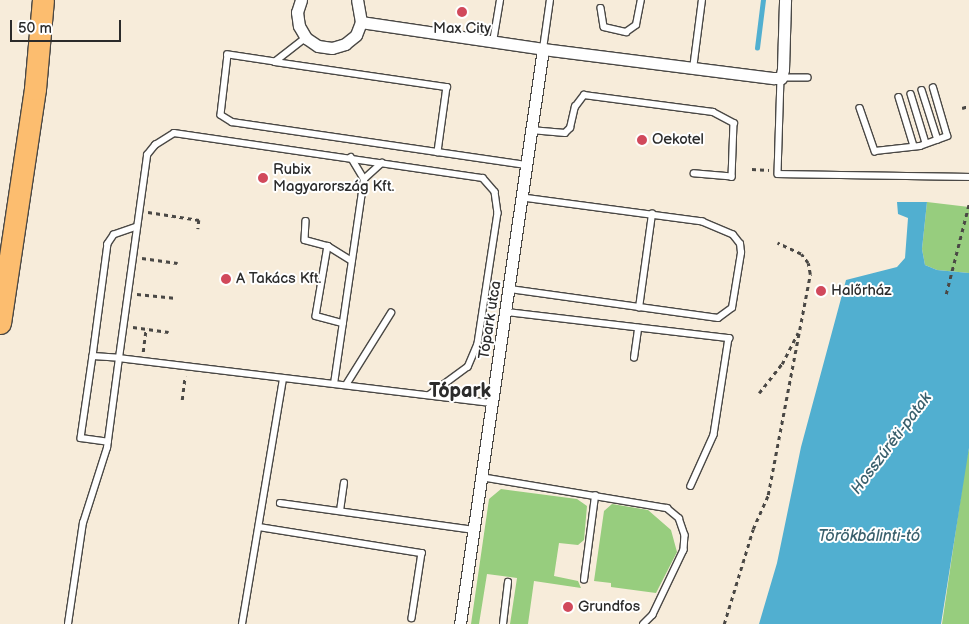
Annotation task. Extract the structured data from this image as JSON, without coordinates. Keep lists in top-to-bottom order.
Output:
{
  "streets": {
    "street": ["Tópark utca"]
  },
  "districts": ["Tópark"],
  "water": ["Hosszúréti-patak", "Törökbálinti-tó"],
  "places": [
    "Max City",
    "Oekotel",
    "Rubix Magyarország Kft.",
    "A Takács Kft.",
    "Halőrház",
    "Grundfos"
  ],
  "scale_bar": "50 m"
}
